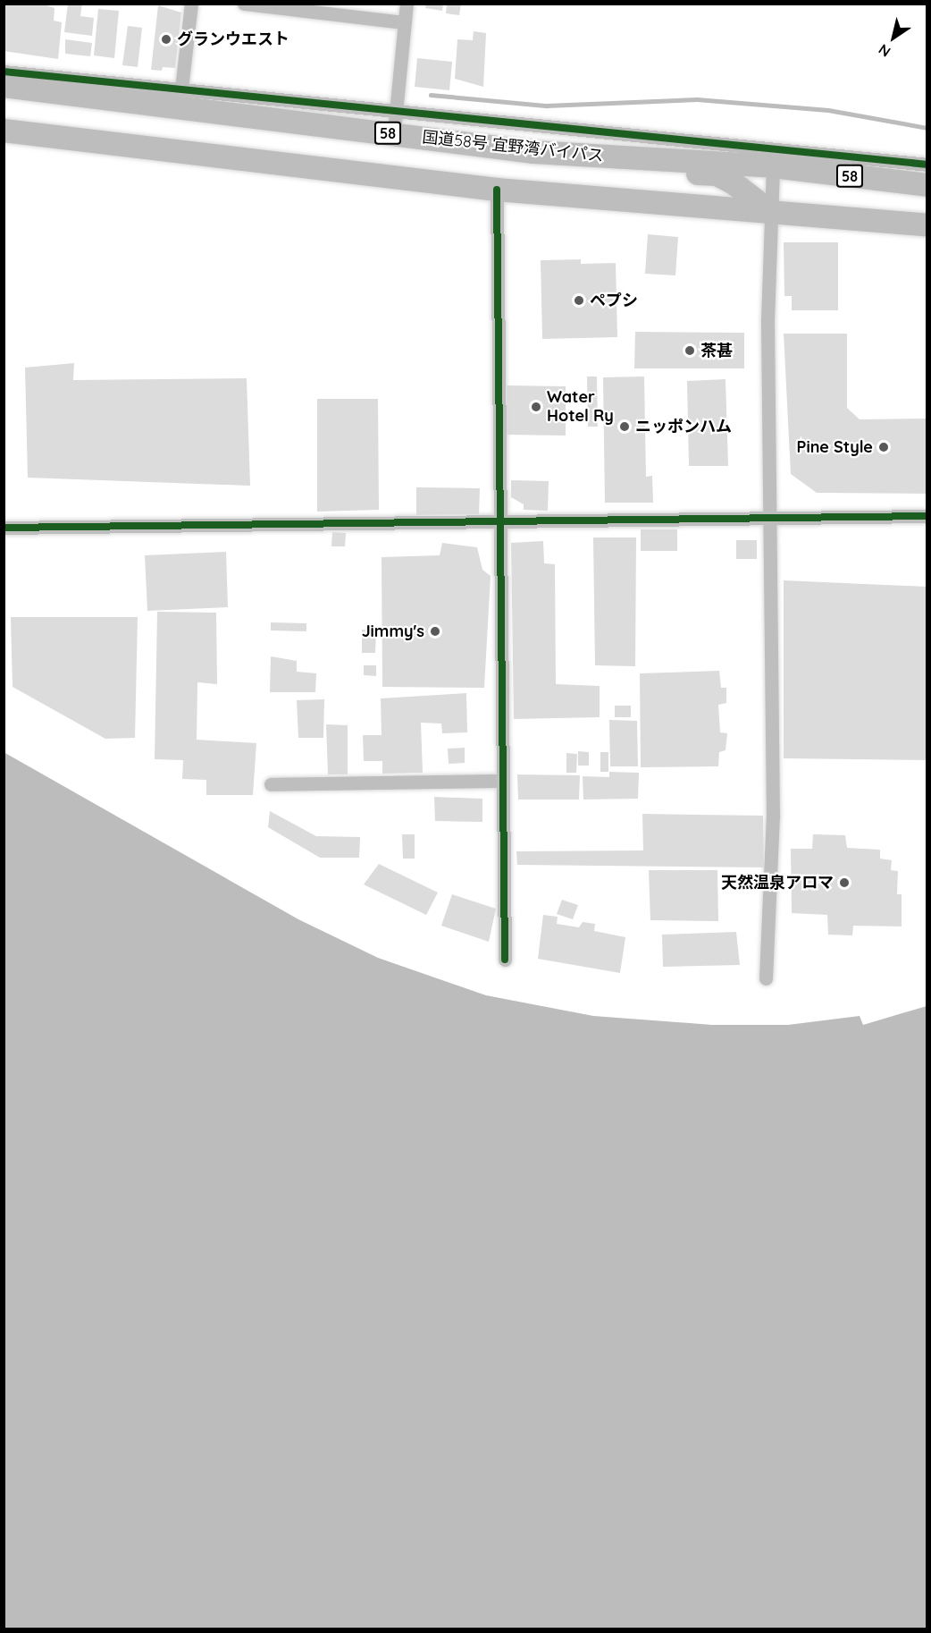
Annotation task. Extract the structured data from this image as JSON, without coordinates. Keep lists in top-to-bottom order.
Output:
{
  "streets": {
    "highway": ["58", "国道58号 宜野湾バイパス"]
  },
  "places": [
    "グランウエスト",
    "ペプシ",
    "茶甚",
    "Water Hotel Ry",
    "ニッポンハム",
    "Pine Style",
    "Jimmy's",
    "天然温泉アロマ"
  ],
  "north": "bottom left"
}
